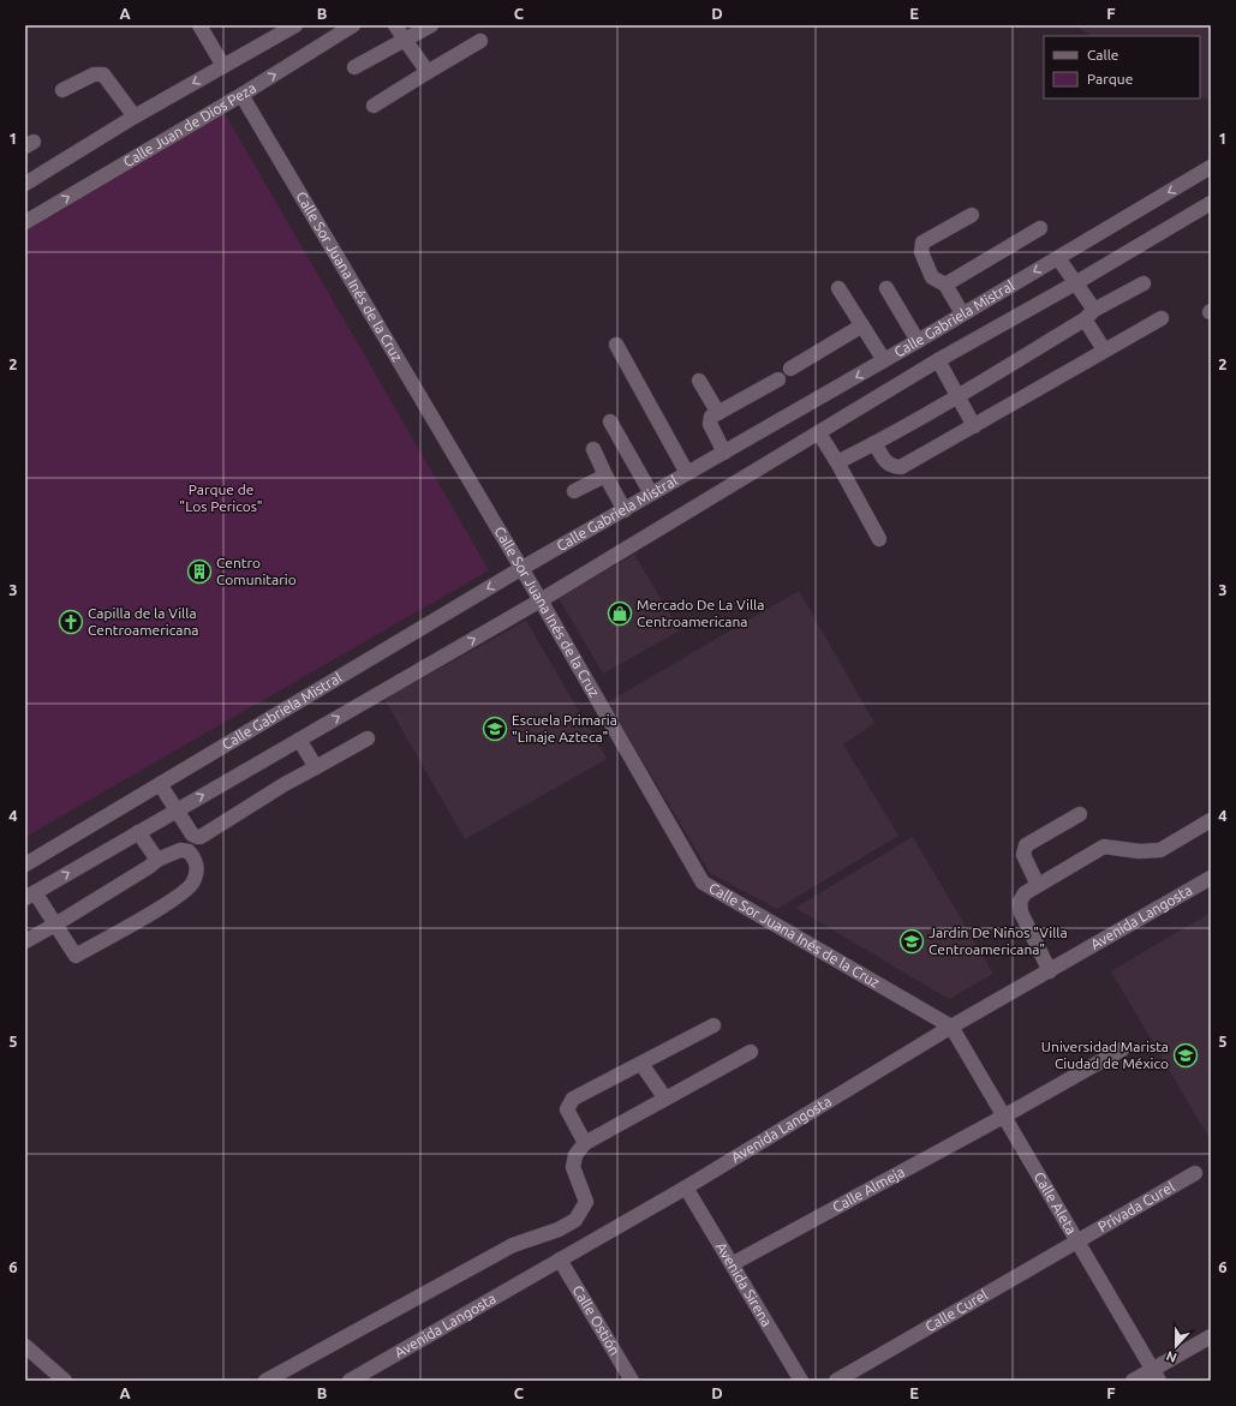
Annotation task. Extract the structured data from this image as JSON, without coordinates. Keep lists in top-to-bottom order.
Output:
{
  "streets": {
    "street": [
      "Calle Juan de Dios Peza",
      "Calle Sor Juana Inés de la Cruz",
      "Calle Gabriela Mistral",
      "Avenida Langosta",
      "Calle Almeja",
      "Calle Aleta",
      "Privada Curel",
      "Avenida Sirena",
      "Calle Curel",
      "Calle Ostión"
    ]
  },
  "crossings": [
    ["Calle Juan de Dios Peza", "Calle Sor Juana Inés de la Cruz"],
    ["Calle Sor Juana Inés de la Cruz", "Calle Gabriela Mistral"],
    ["Calle Sor Juana Inés de la Cruz", "Avenida Langosta"],
    ["Calle Sor Juana Inés de la Cruz", "Calle Aleta"],
    ["Avenida Langosta", "Calle Aleta"],
    ["Avenida Langosta", "Avenida Sirena"],
    ["Avenida Langosta", "Calle Ostión"],
    ["Calle Almeja", "Calle Aleta"],
    ["Calle Almeja", "Avenida Sirena"],
    ["Calle Aleta", "Privada Curel"],
    ["Calle Aleta", "Calle Curel"],
    ["Privada Curel", "Calle Curel"]
  ],
  "parks": ["Parque de \"Los Pericos\""],
  "places": {
    "building": ["Centro Comunitario"],
    "shop": ["Mercado De La Villa Centroamericana"],
    "church": ["Capilla de la Villa Centroamericana"],
    "school or university": ["Escuela Primaria \"Linaje Azteca\"", "Jardin De Niños \"Villa Centroamericana\"", "Universidad Marista Ciudad de México"]
  },
  "legend": ["Calle", "Parque"],
  "north": "bottom",
  "grid": {
    "columns": [
      "A",
      "B",
      "C",
      "D",
      "E",
      "F"
    ],
    "rows": [
      "1",
      "2",
      "3",
      "4",
      "5",
      "6"
    ]
  }
}
